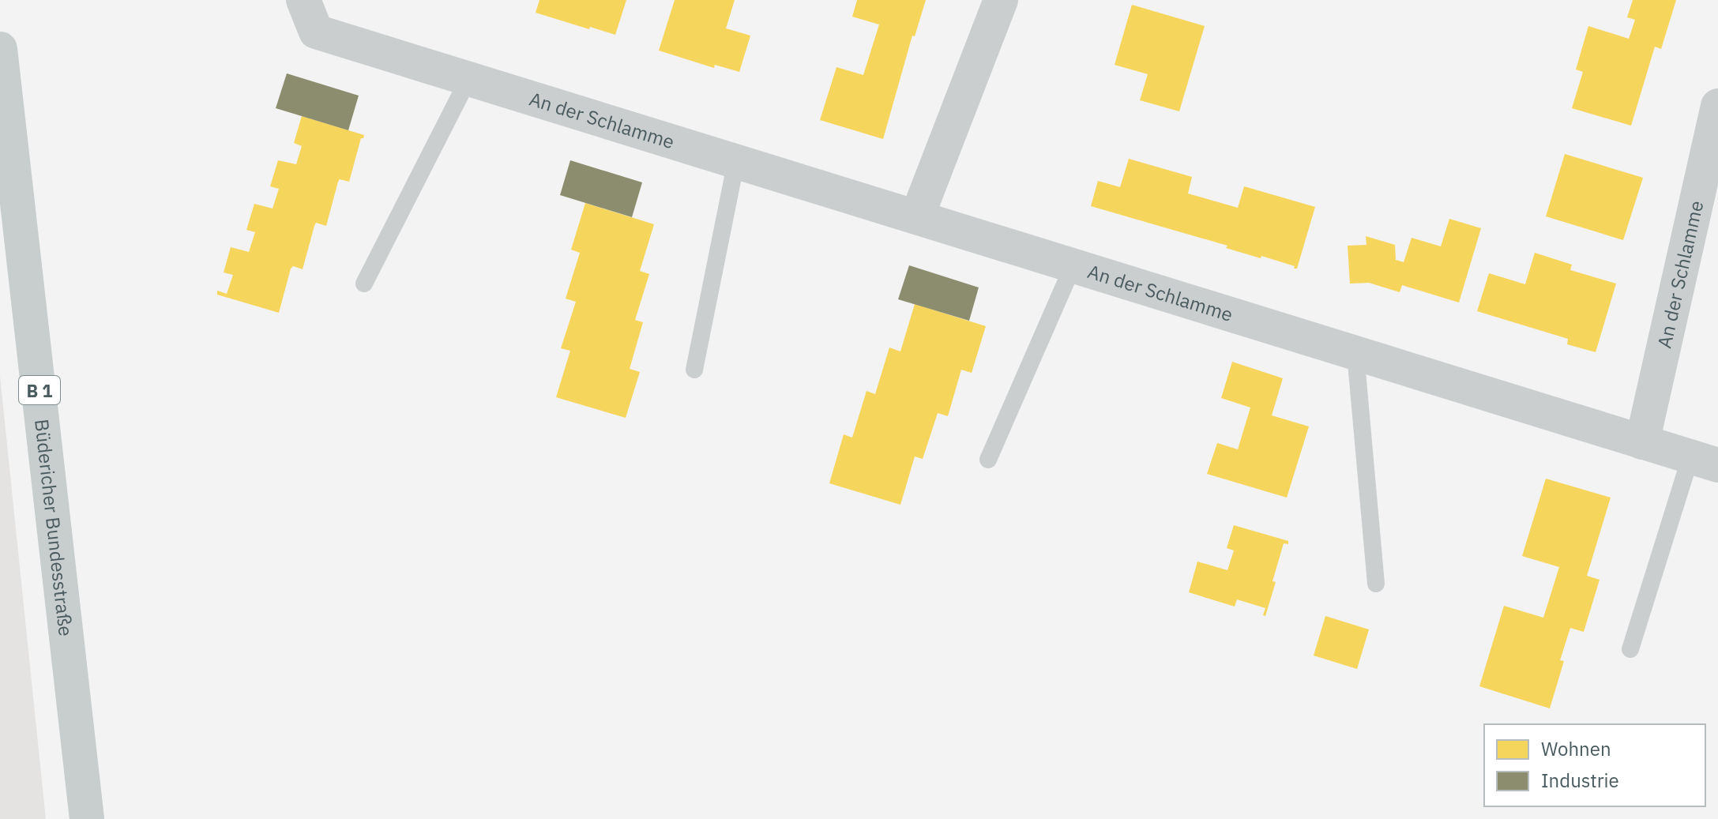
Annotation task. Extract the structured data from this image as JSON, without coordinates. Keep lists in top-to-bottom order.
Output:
{
  "streets": {
    "main road": ["B 1", "Büdericher Bundesstraße"],
    "street": ["An der Schlamme"]
  },
  "legend": ["Wohnen", "Industrie"]
}
